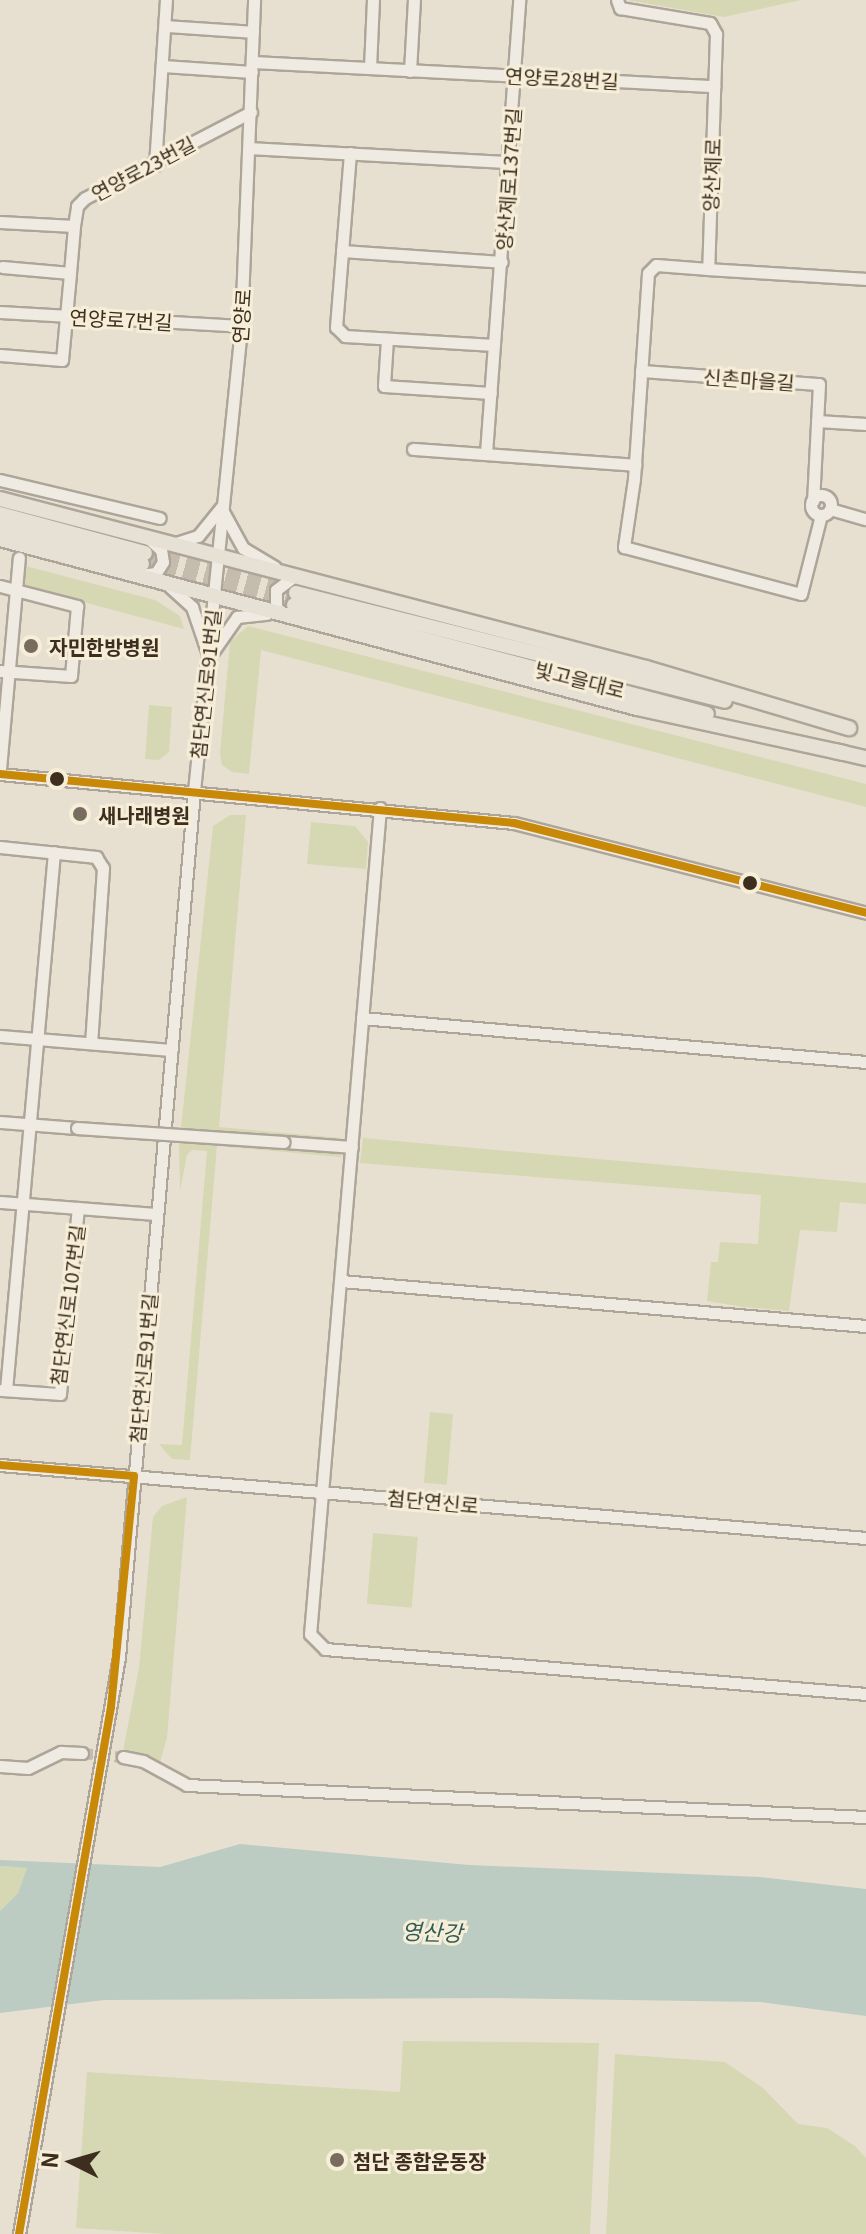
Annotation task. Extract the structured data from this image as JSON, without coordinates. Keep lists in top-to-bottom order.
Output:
{
  "streets": {
    "main road": ["빛고을대로"],
    "street": [
      "연양로28번길",
      "연양로23번길",
      "양산제로",
      "양산제로137번길",
      "연양로",
      "연양로7번길",
      "신촌마을길",
      "첨단연신로91번길",
      "첨단연신로107번길",
      "첨단연신로"
    ]
  },
  "crossings": [
    ["연양로28번길", "양산제로"],
    ["연양로28번길", "양산제로137번길"],
    ["연양로28번길", "연양로"],
    ["연양로23번길", "연양로"],
    ["연양로", "연양로7번길"],
    ["연양로", "첨단연신로91번길"],
    ["첨단연신로91번길", "첨단연신로"]
  ],
  "water": ["영산강"],
  "places": ["자민한방병원", "새나래병원", "첨단 종합운동장"],
  "north": "left"
}
